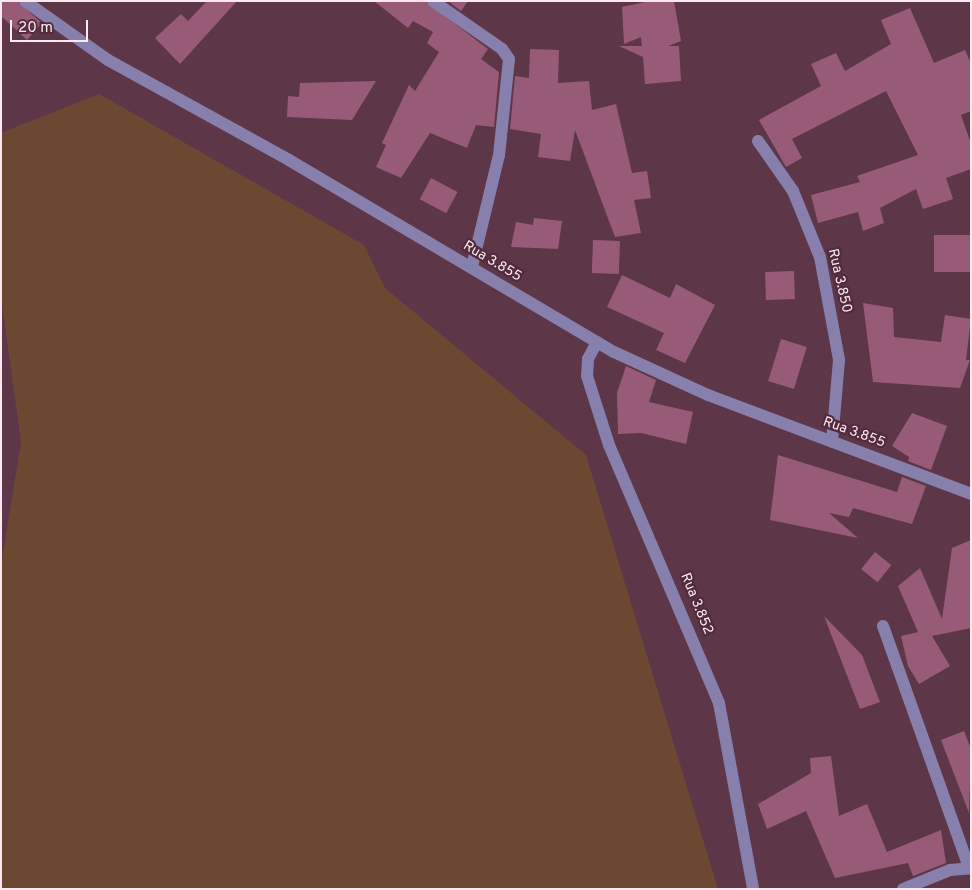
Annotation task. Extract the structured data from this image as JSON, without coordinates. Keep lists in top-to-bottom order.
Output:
{
  "streets": {
    "street": ["Rua 3.855", "Rua 3.850", "Rua 3.852"]
  },
  "crossings": [
    ["Rua 3.855", "Rua 3.850"],
    ["Rua 3.855", "Rua 3.852"]
  ],
  "scale_bar": "20 m"
}
